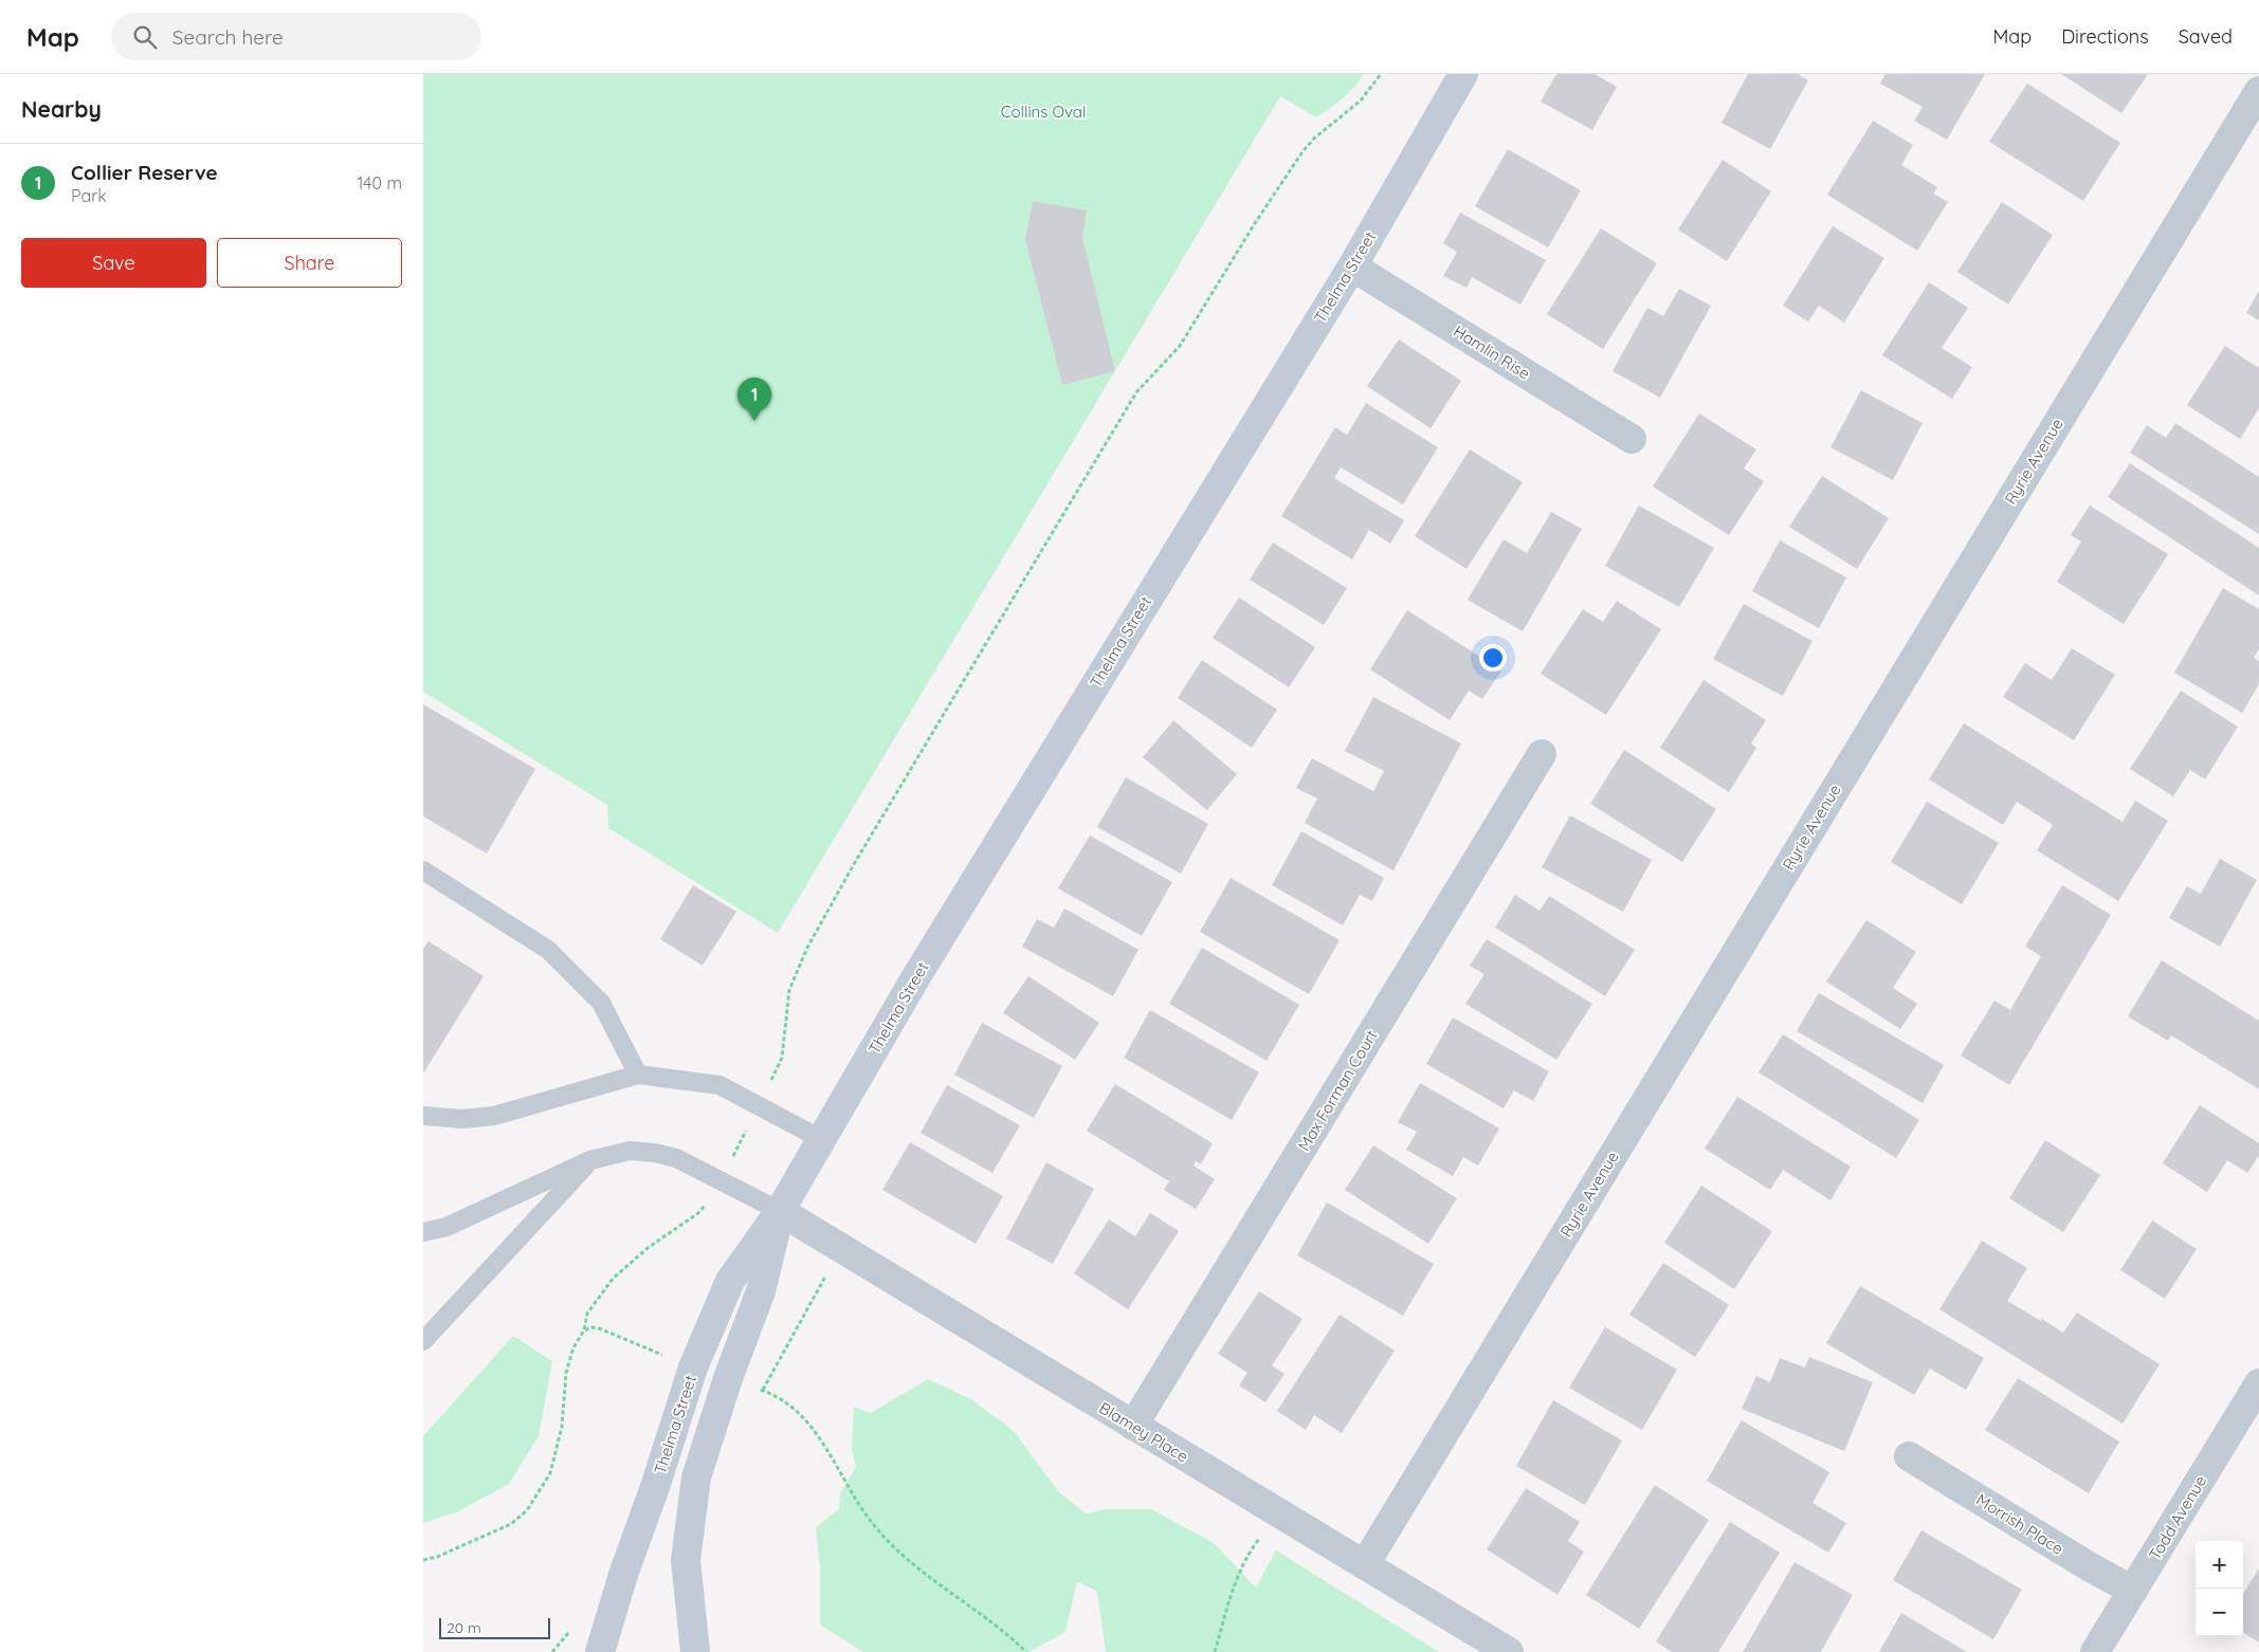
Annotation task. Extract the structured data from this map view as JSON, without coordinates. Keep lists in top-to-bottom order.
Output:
{
  "streets": {
    "main road": ["Thelma Street"],
    "street": [
      "Hamlin Rise",
      "Ryrie Avenue",
      "Max Forman Court",
      "Blamey Place",
      "Todd Avenue",
      "Morrish Place"
    ]
  },
  "crossings": [
    ["Thelma Street", "Hamlin Rise"],
    ["Thelma Street", "Blamey Place"],
    ["Ryrie Avenue", "Blamey Place"],
    ["Max Forman Court", "Blamey Place"],
    ["Todd Avenue", "Morrish Place"]
  ],
  "parks": ["Collins Oval"],
  "scale_bar": "20 m",
  "page": {
    "header": "Map",
    "search": "Search here",
    "nav": ["Map", "Directions", "Saved"],
    "heading": "Nearby",
    "list": [
      {
        "mark": "1",
        "name": "Collier Reserve",
        "note": "Park",
        "value": "140 m"
      }
    ],
    "buttons": ["Save", "Share"],
    "pins": "1",
    "map_buttons": ["+", "−"],
    "scale": "20 m"
  }
}
